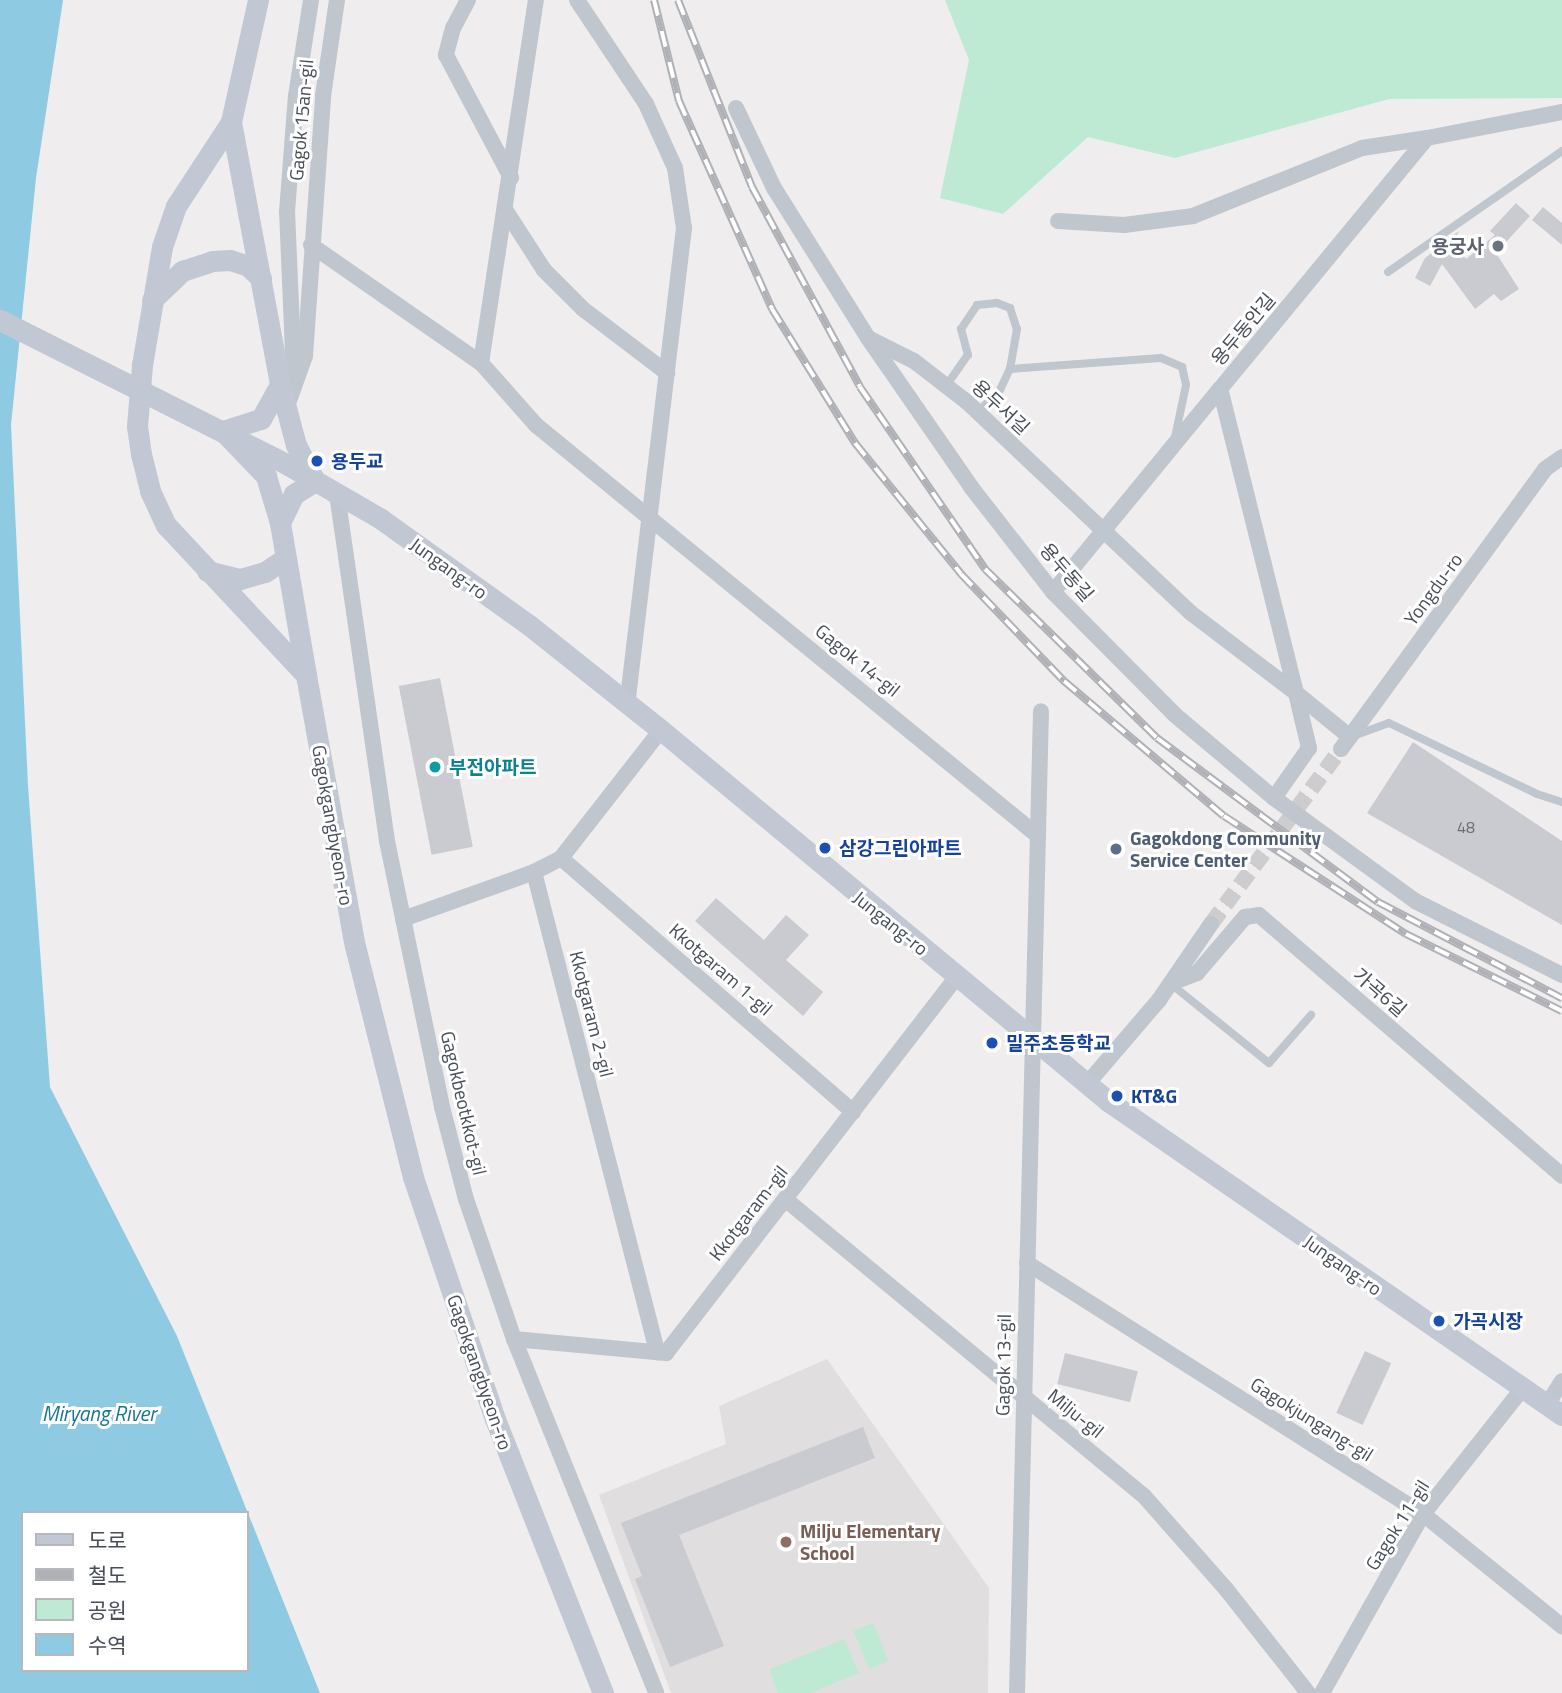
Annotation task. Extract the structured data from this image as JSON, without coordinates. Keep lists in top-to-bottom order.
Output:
{
  "streets": {
    "main road": ["Jungang-ro", "Gagokgangbyeon-ro"],
    "street": [
      "Gagok 15an-gil",
      "용두동안길",
      "용두서길",
      "용두동길",
      "Yongdu-ro",
      "Gagok 14-gil",
      "Kkotgaram 1-gil",
      "가곡6길",
      "Kkotgaram 2-gil",
      "Gagokbeotkkot-gil",
      "Kkotgaram-gil",
      "Gagok 13-gil",
      "Milju-gil",
      "Gagokjungang-gil",
      "Gagok 11-gil"
    ]
  },
  "crossings": [
    ["용두동안길", "용두서길"],
    ["용두서길", "용두동길"],
    ["Jungang-ro", "Gagokgangbyeon-ro"],
    ["Jungang-ro", "Gagokbeotkkot-gil"],
    ["Jungang-ro", "Kkotgaram-gil"],
    ["Jungang-ro", "Gagok 13-gil"],
    ["Jungang-ro", "Gagok 11-gil"],
    ["Kkotgaram 1-gil", "Kkotgaram-gil"],
    ["Kkotgaram 2-gil", "Kkotgaram-gil"],
    ["Kkotgaram-gil", "Milju-gil"],
    ["Gagok 13-gil", "Milju-gil"],
    ["Gagok 13-gil", "Gagokjungang-gil"],
    ["Gagokjungang-gil", "Gagok 11-gil"]
  ],
  "water": ["Miryang River"],
  "places": [
    "용궁사",
    "용두교",
    "부전아파트",
    "삼강그린아파트",
    "Gagokdong Community Service Center",
    "밀주초등학교",
    "KT&G",
    "가곡시장",
    "Milju Elementary School"
  ],
  "house_numbers": ["48"],
  "legend": [
    "도로",
    "철도",
    "공원",
    "수역"
  ]
}
